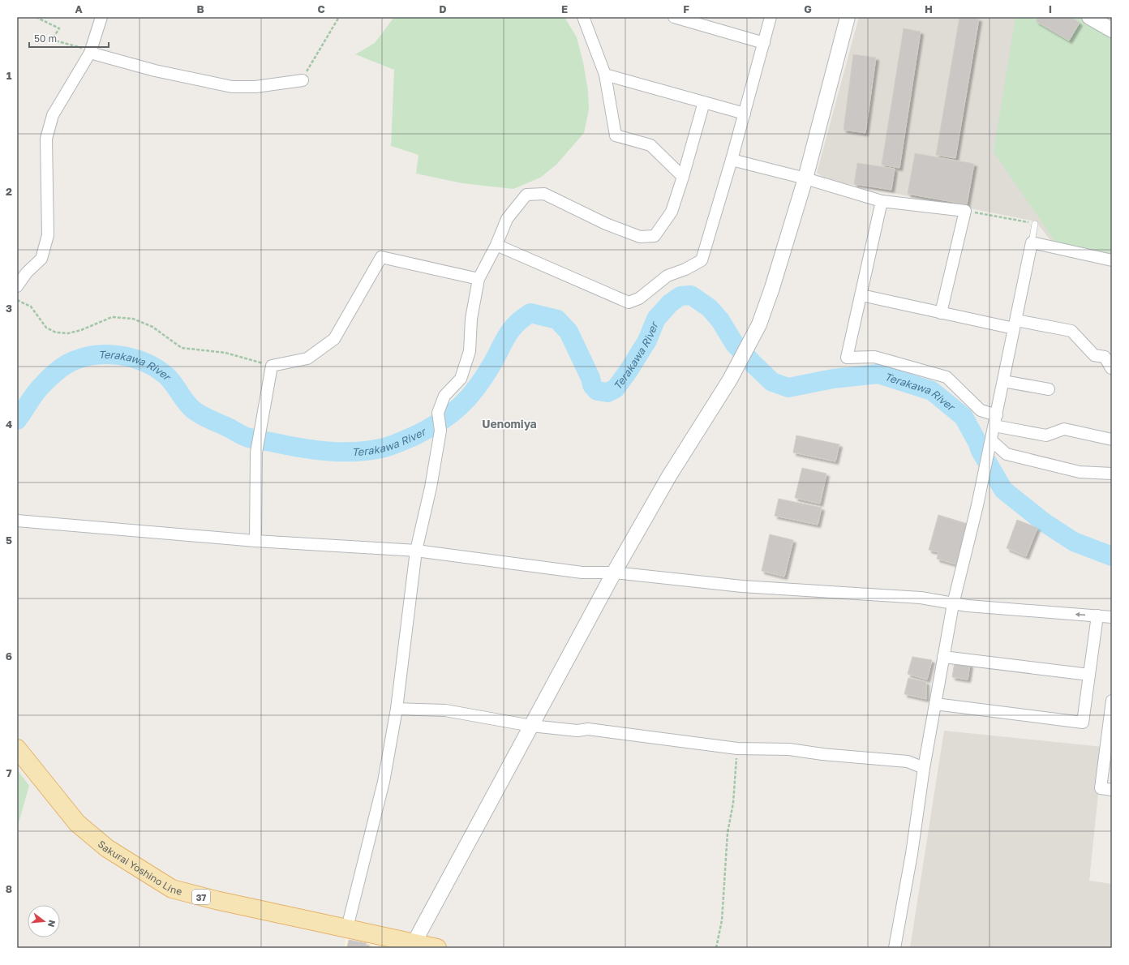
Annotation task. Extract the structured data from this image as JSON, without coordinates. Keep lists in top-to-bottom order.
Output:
{
  "streets": {
    "main road": ["Sakurai Yoshino Line", "37"]
  },
  "districts": ["Uenomiya"],
  "water": ["Terakawa River"],
  "scale_bar": "50 m",
  "north": "right",
  "grid": {
    "columns": [
      "A",
      "B",
      "C",
      "D",
      "E",
      "F",
      "G",
      "H",
      "I"
    ],
    "rows": [
      "1",
      "2",
      "3",
      "4",
      "5",
      "6",
      "7",
      "8"
    ]
  }
}
